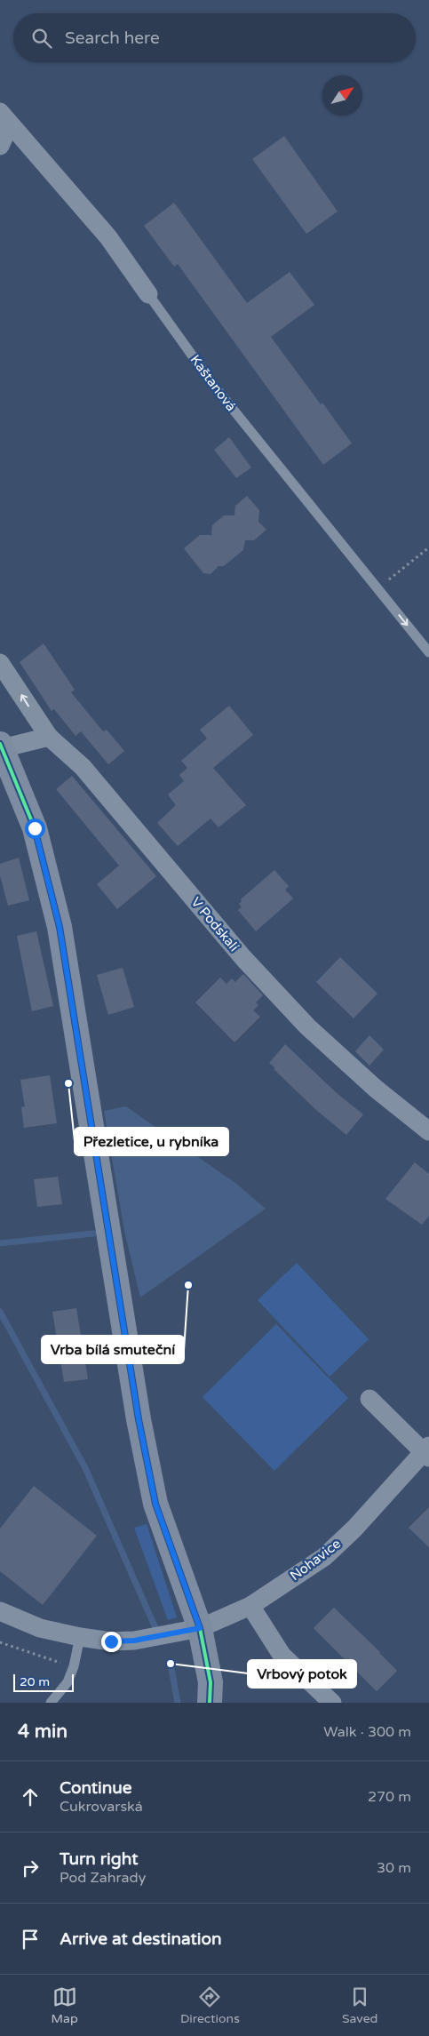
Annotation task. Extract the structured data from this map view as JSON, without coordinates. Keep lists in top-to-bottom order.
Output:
{
  "streets": {
    "street": ["Kaštanová", "V Podskalí", "Nohavice"]
  },
  "places": ["Přezletice, u rybníka", "Vrba bílá smuteční", "Vrbový potok"],
  "scale_bar": "20 m",
  "north": "top right",
  "page": {
    "search": "Search here",
    "scale": "20 m",
    "heading": ["4 min", "Walk · 300 m"],
    "list": [
      ["Continue", "Cukrovarská", "270 m"],
      ["Turn right", "Pod Zahrady", "30 m"],
      "Arrive at destination"
    ],
    "nav": ["Map", "Directions", "Saved"]
  }
}
